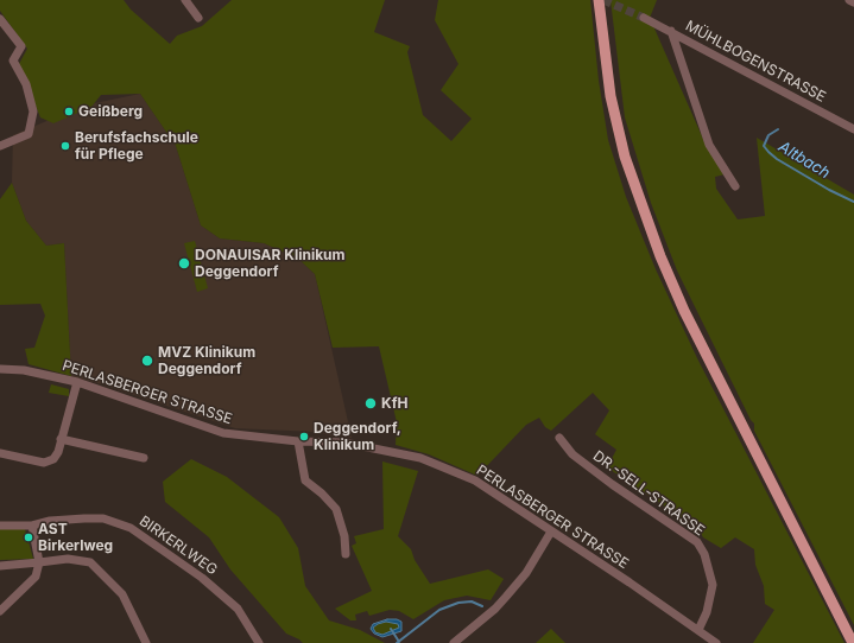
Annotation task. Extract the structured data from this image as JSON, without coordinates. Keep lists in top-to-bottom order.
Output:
{
  "streets": {
    "street": [
      "MÜHLBOGENSTRASSE",
      "PERLASBERGER STRASSE",
      "DR.-SELL-STRASSE",
      "BIRKERLWEG"
    ]
  },
  "crossings": [
    ["PERLASBERGER STRASSE", "DR.-SELL-STRASSE"]
  ],
  "water": ["Altbach"],
  "places": [
    "Geißberg",
    "Berufsfachschule für Pflege",
    "DONAUISAR Klinikum Deggendorf",
    "MVZ Klinikum Deggendorf",
    "KfH",
    "Deggendorf, Klinikum",
    "AST Birkerlweg"
  ]
}
